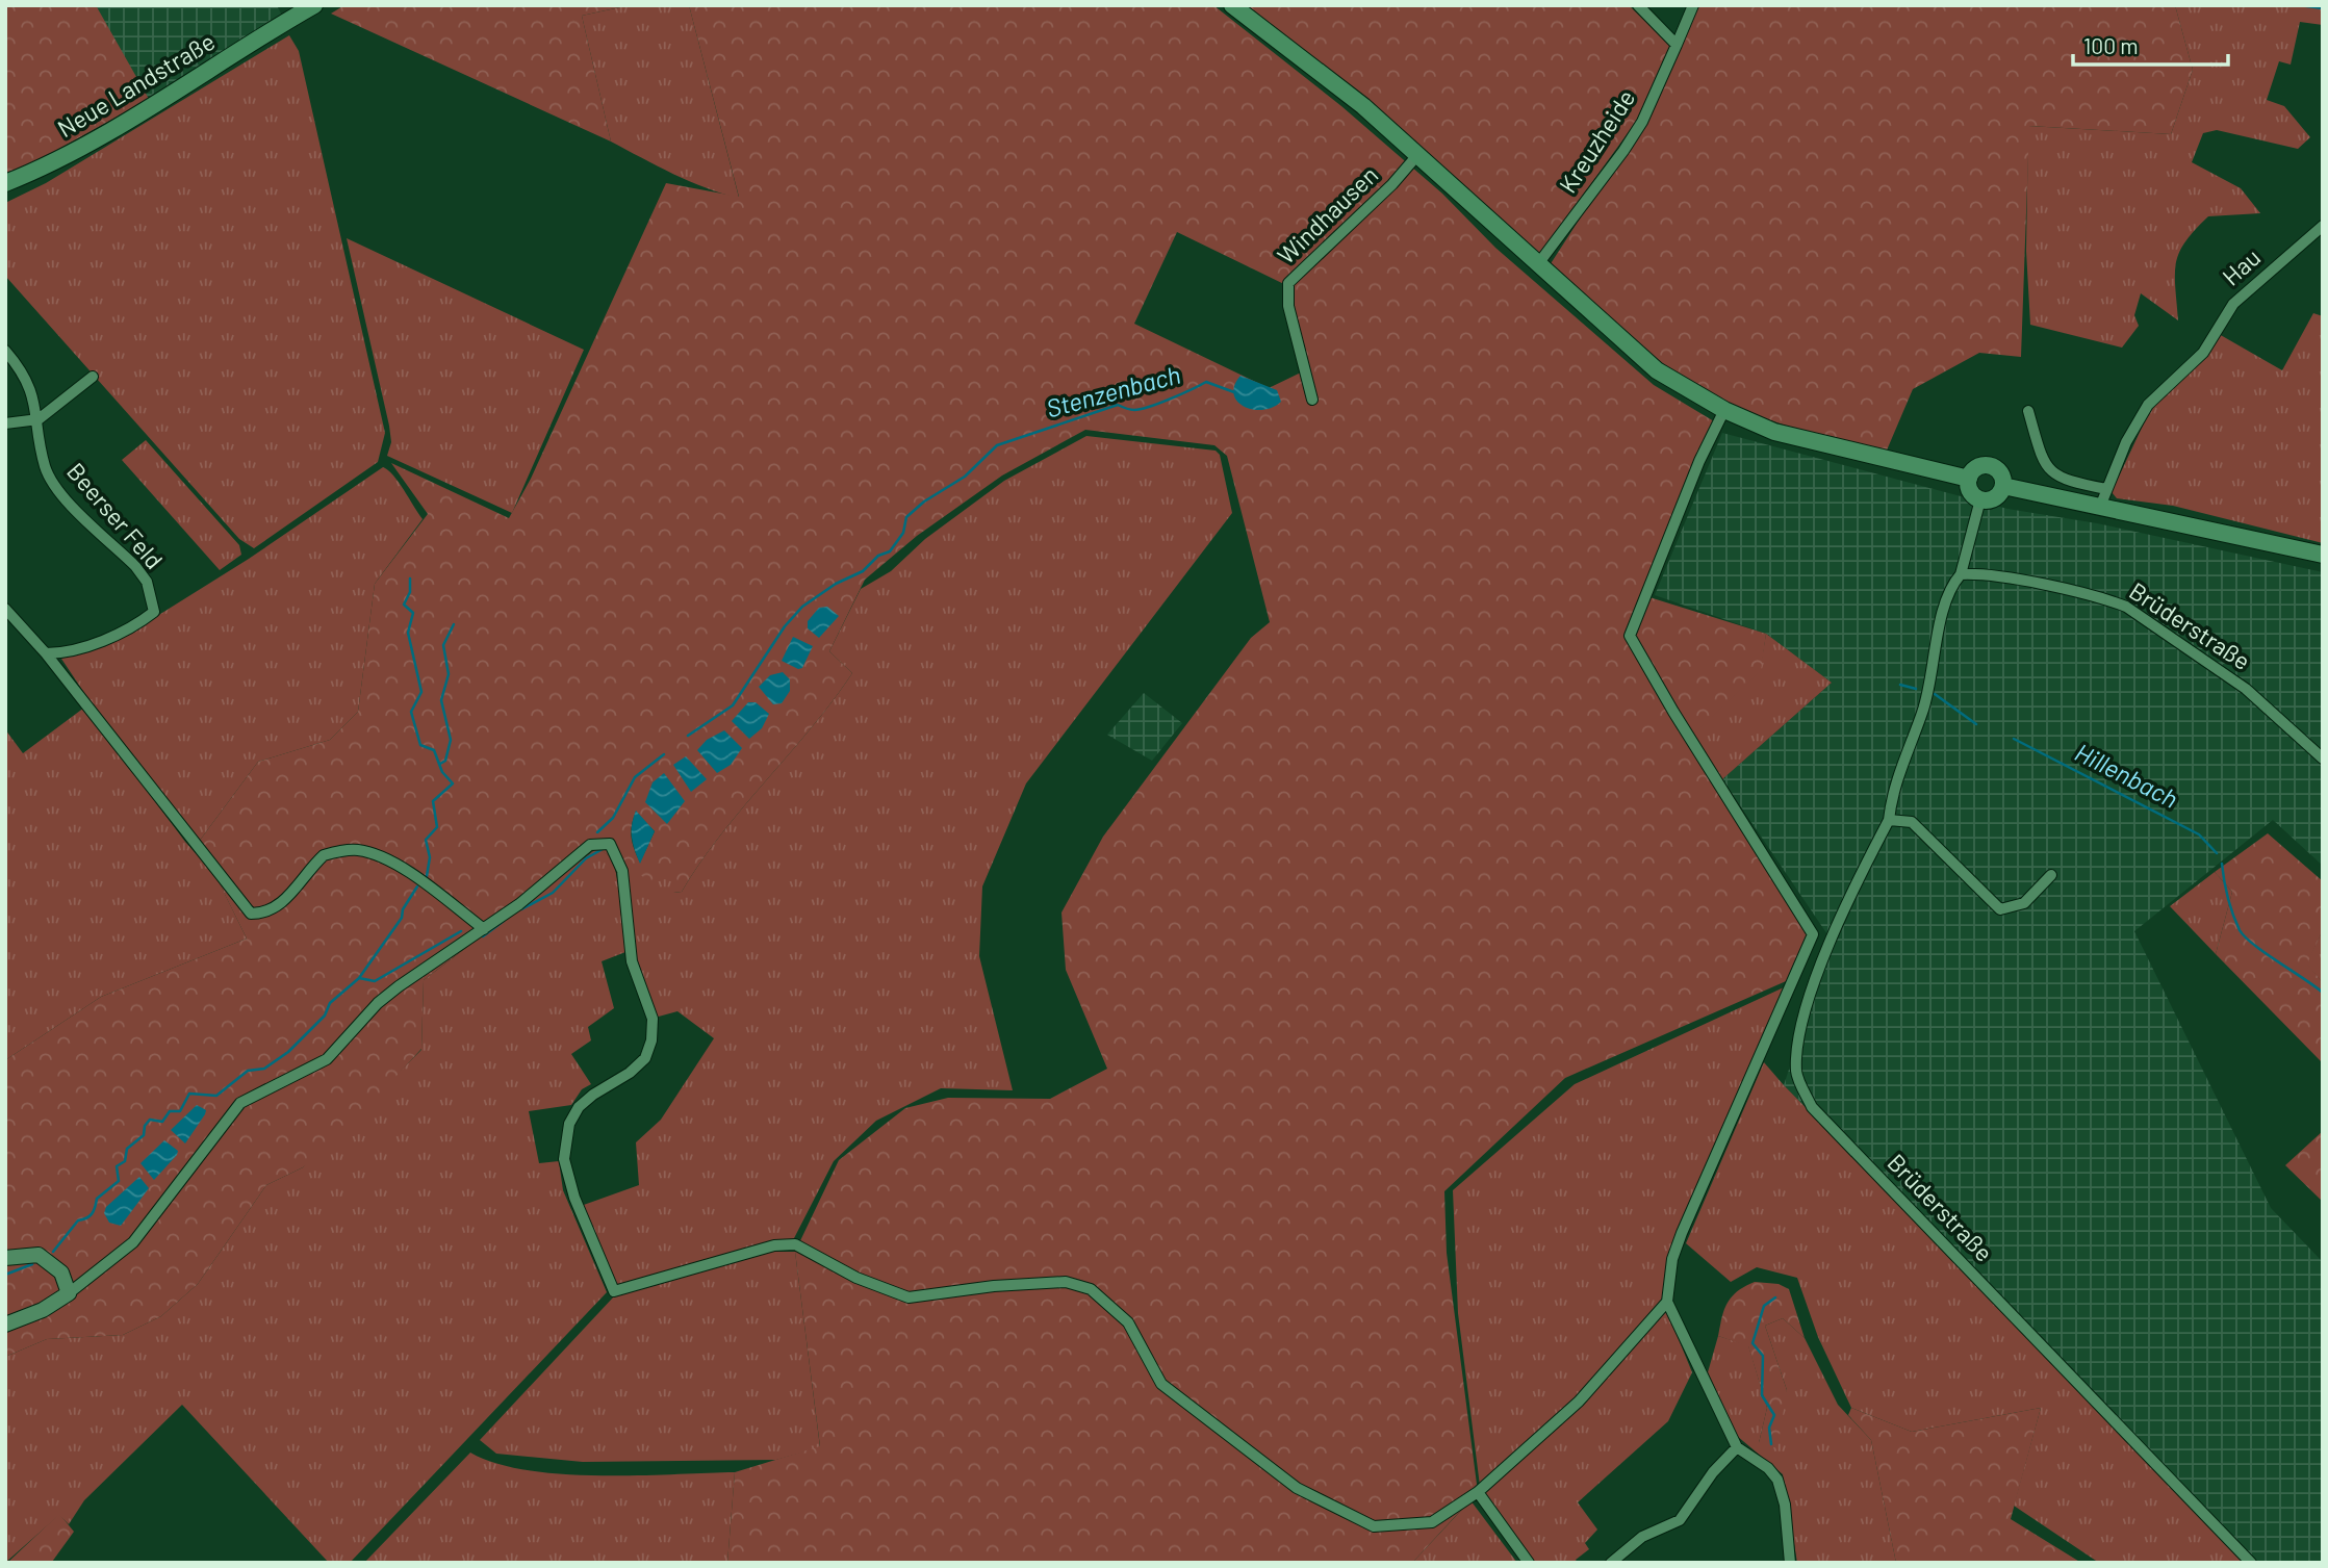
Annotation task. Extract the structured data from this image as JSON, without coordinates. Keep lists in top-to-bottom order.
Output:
{
  "streets": {
    "main road": ["Neue Landstraße"],
    "street": [
      "Kreuzheide",
      "Windhausen",
      "Hau",
      "Beerser Feld",
      "Brüderstraße"
    ]
  },
  "water": ["Stenzenbach", "Hillenbach"],
  "scale_bar": "100 m"
}
